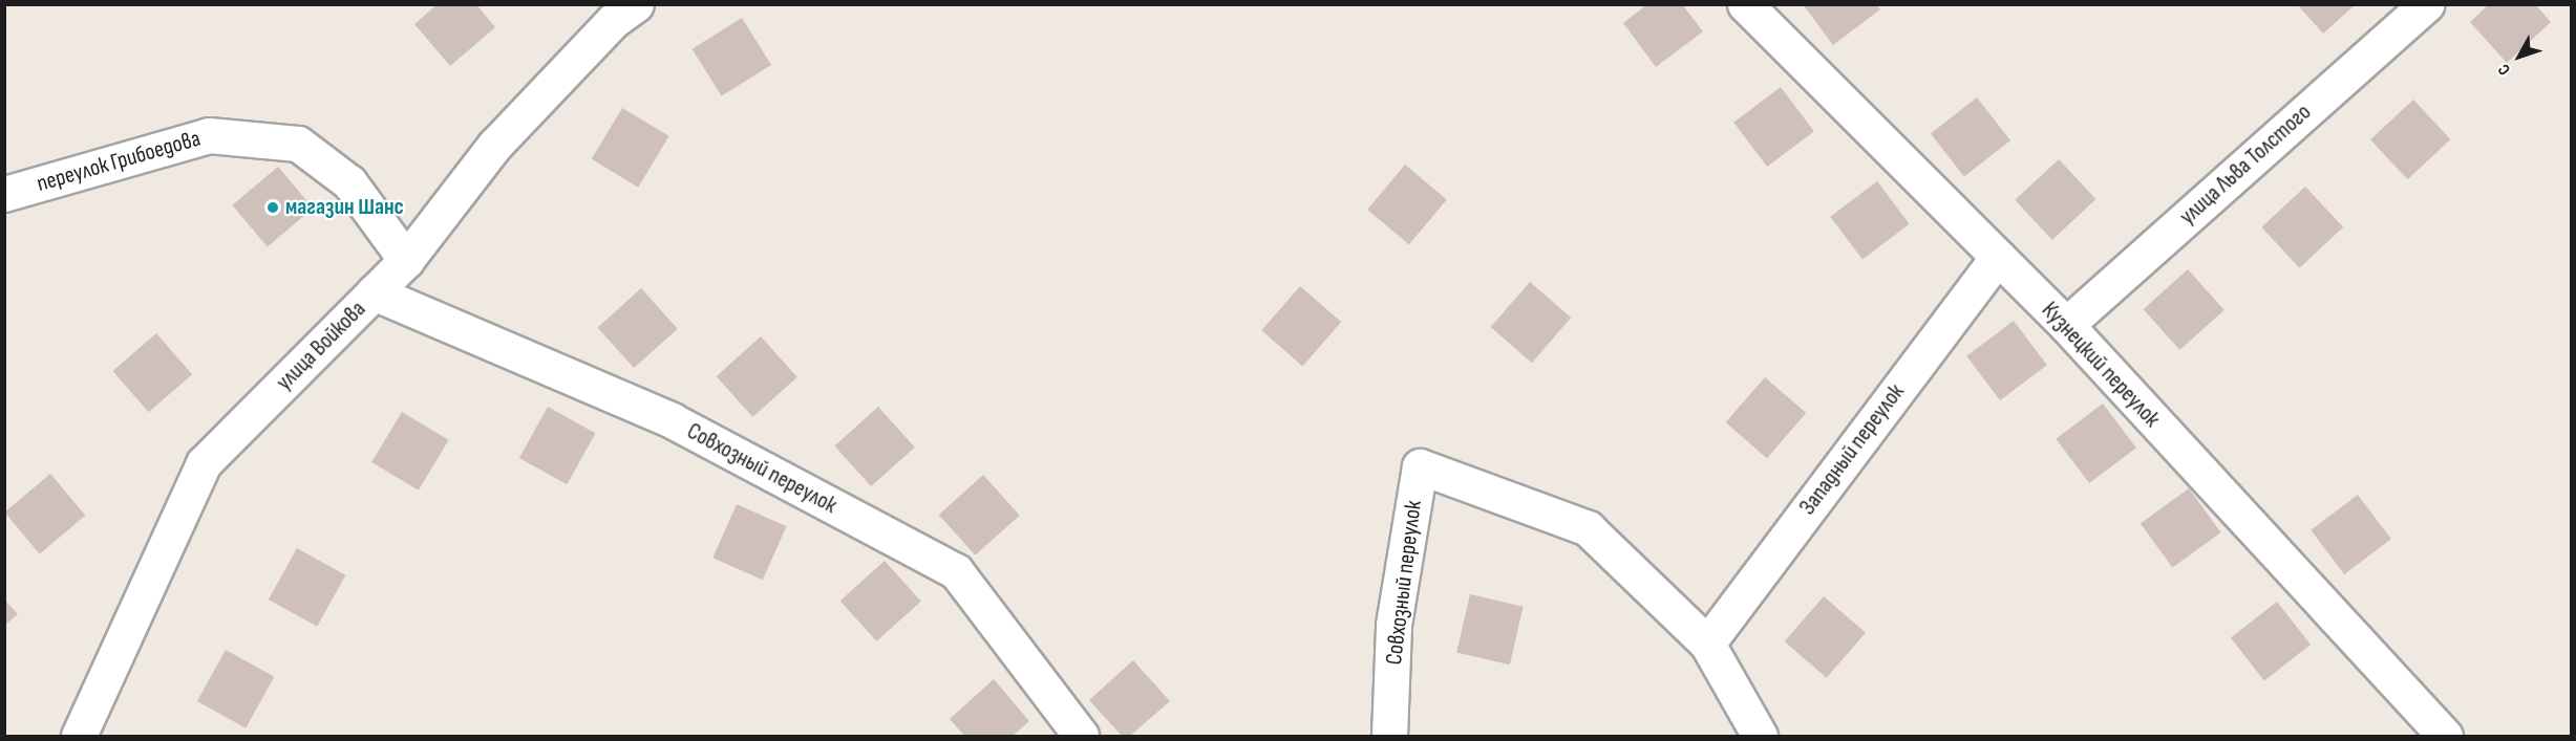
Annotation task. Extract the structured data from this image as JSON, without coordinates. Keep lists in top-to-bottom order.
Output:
{
  "streets": {
    "street": [
      "переулок Грибоедова",
      "улица Льва Толстого",
      "улица Войкова",
      "Кузнецкий переулок",
      "Западный переулок",
      "Совхозный переулок"
    ]
  },
  "crossings": [
    ["переулок Грибоедова", "улица Войкова"],
    ["улица Льва Толстого", "Кузнецкий переулок"],
    ["улица Войкова", "Совхозный переулок"],
    ["Кузнецкий переулок", "Западный переулок"],
    ["Западный переулок", "Совхозный переулок"]
  ],
  "places": ["магазин Шанс"],
  "north": "bottom left"
}
